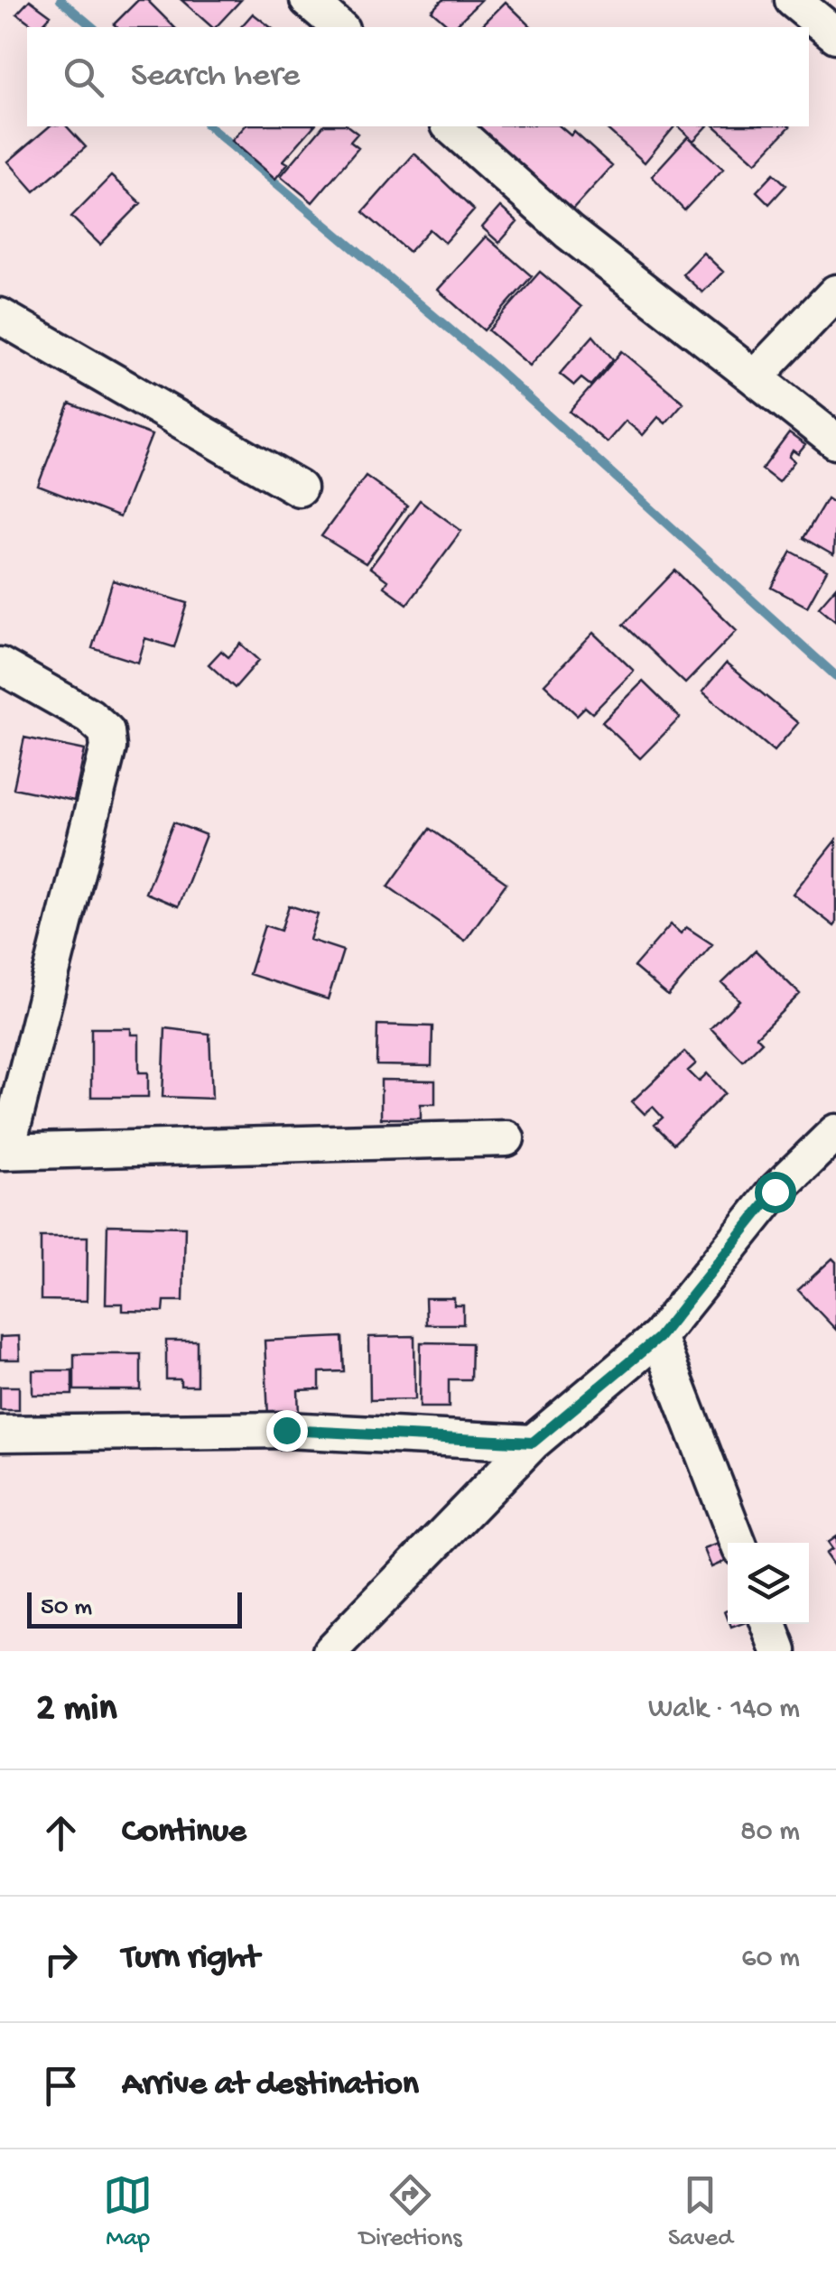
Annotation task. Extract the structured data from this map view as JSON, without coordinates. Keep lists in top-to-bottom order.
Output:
{
  "scale_bar": "50 m",
  "page": {
    "search": "Search here",
    "scale": "50 m",
    "heading": ["2 min", "Walk · 140 m"],
    "list": [
      ["Continue", "80 m"],
      ["Turn right", "60 m"],
      "Arrive at destination"
    ],
    "nav": ["Map", "Directions", "Saved"]
  }
}
